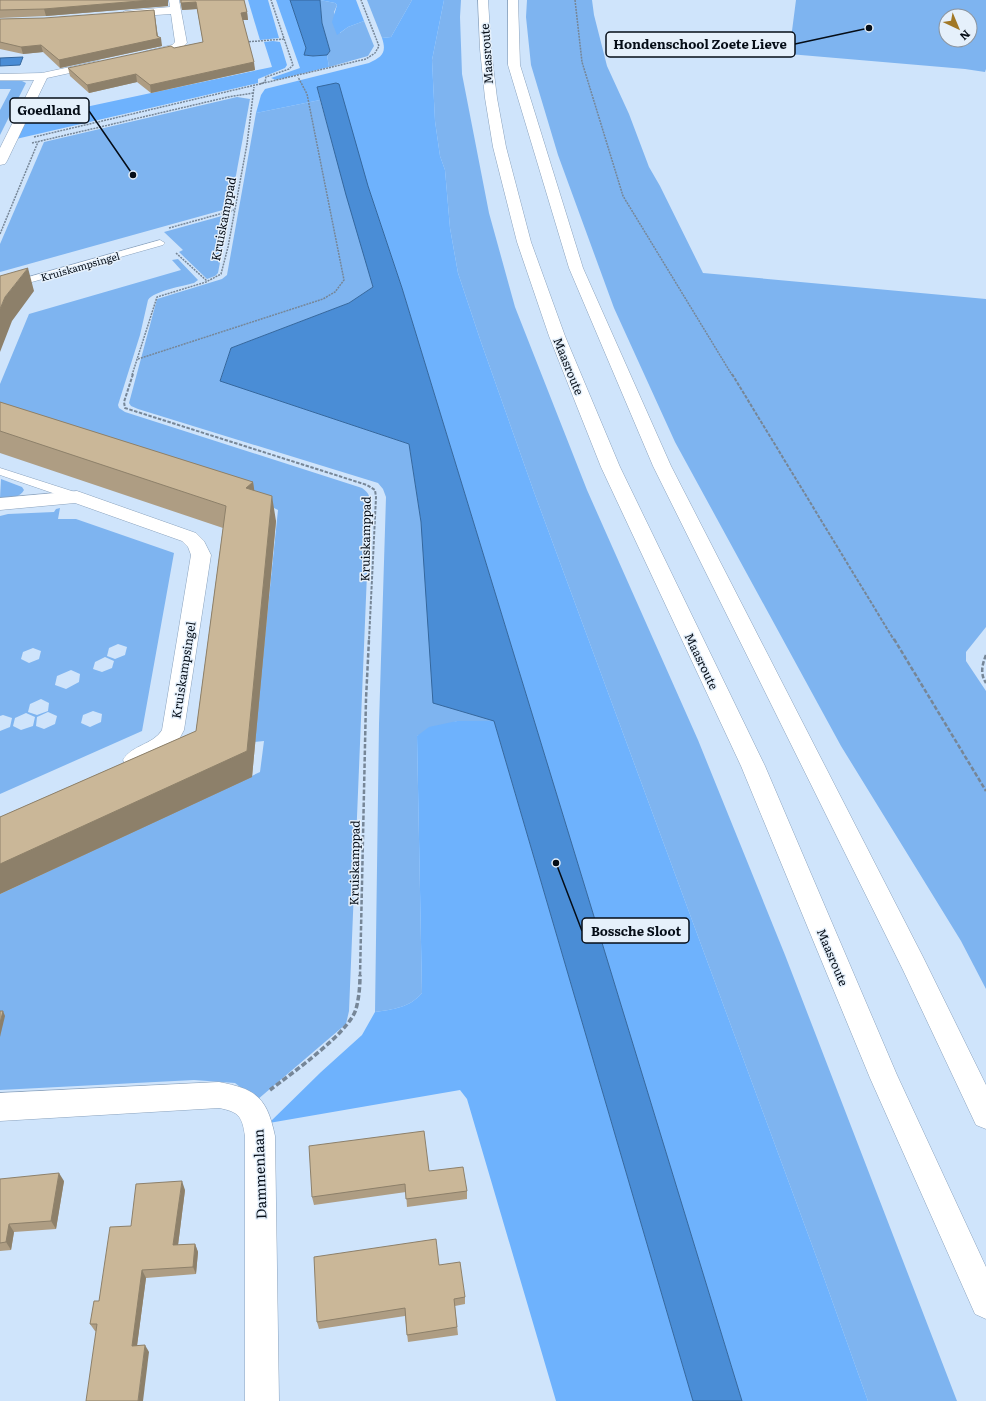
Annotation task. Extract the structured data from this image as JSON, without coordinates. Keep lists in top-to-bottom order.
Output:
{
  "streets": {
    "main road": ["Maasroute", "Kruiskampsingel", "Dammenlaan"],
    "path": ["Kruiskamppad"]
  },
  "crossings": [
    ["Kruiskamppad", "Dammenlaan"]
  ],
  "places": ["Hondenschool Zoete Lieve", "Goedland", "Bossche Sloot"],
  "north": "bottom right"
}
